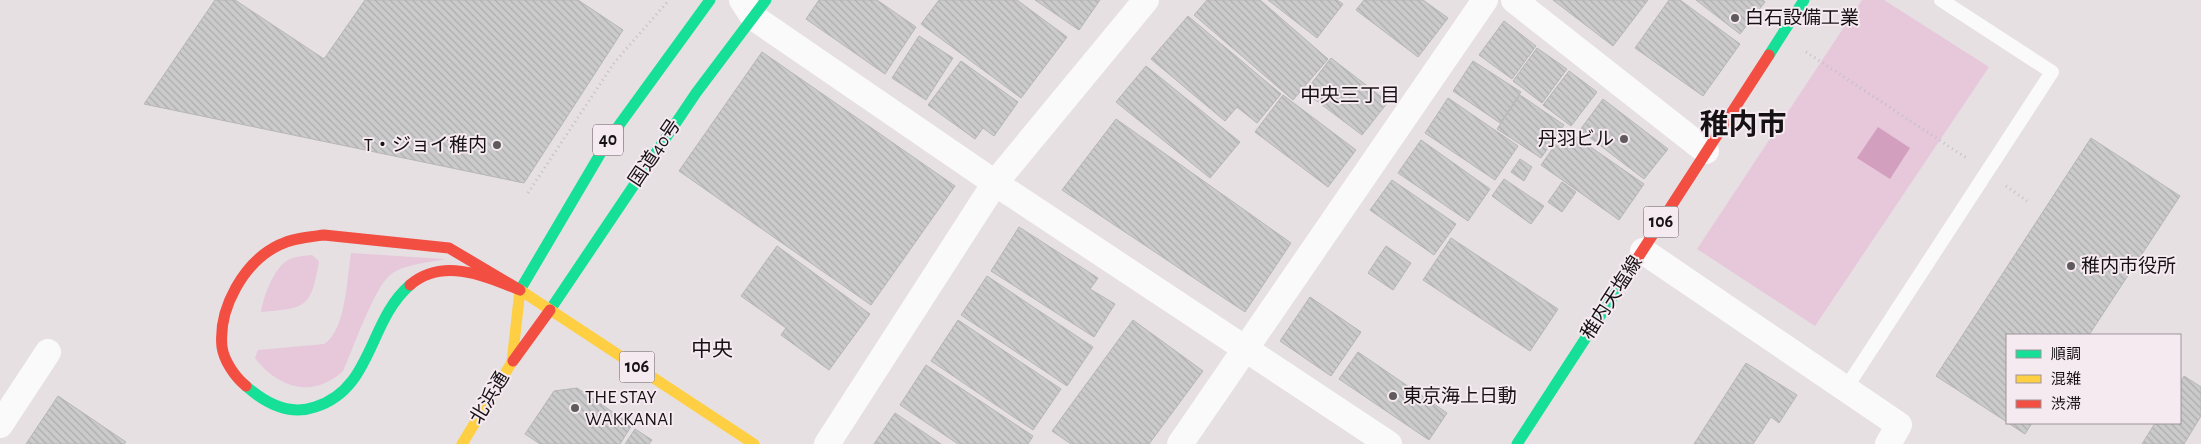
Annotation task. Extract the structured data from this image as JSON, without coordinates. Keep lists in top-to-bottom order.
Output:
{
  "streets": {
    "main road": [
      "40",
      "国道40号",
      "106",
      "稚内天塩線",
      "北浜通"
    ]
  },
  "crossings": [
    ["40", "106"],
    ["40", "北浜通"],
    ["国道40号", "106"],
    ["国道40号", "北浜通"],
    ["106", "北浜通"]
  ],
  "districts": ["中央三丁目", "稚内市", "中央"],
  "places": [
    "白石設備工業",
    "丹羽ビル",
    "T・ジョイ稚内",
    "稚内市役所",
    "東京海上日動",
    "THE STAY WAKKANAI"
  ],
  "legend": ["順調", "混雑", "渋滞"]
}
